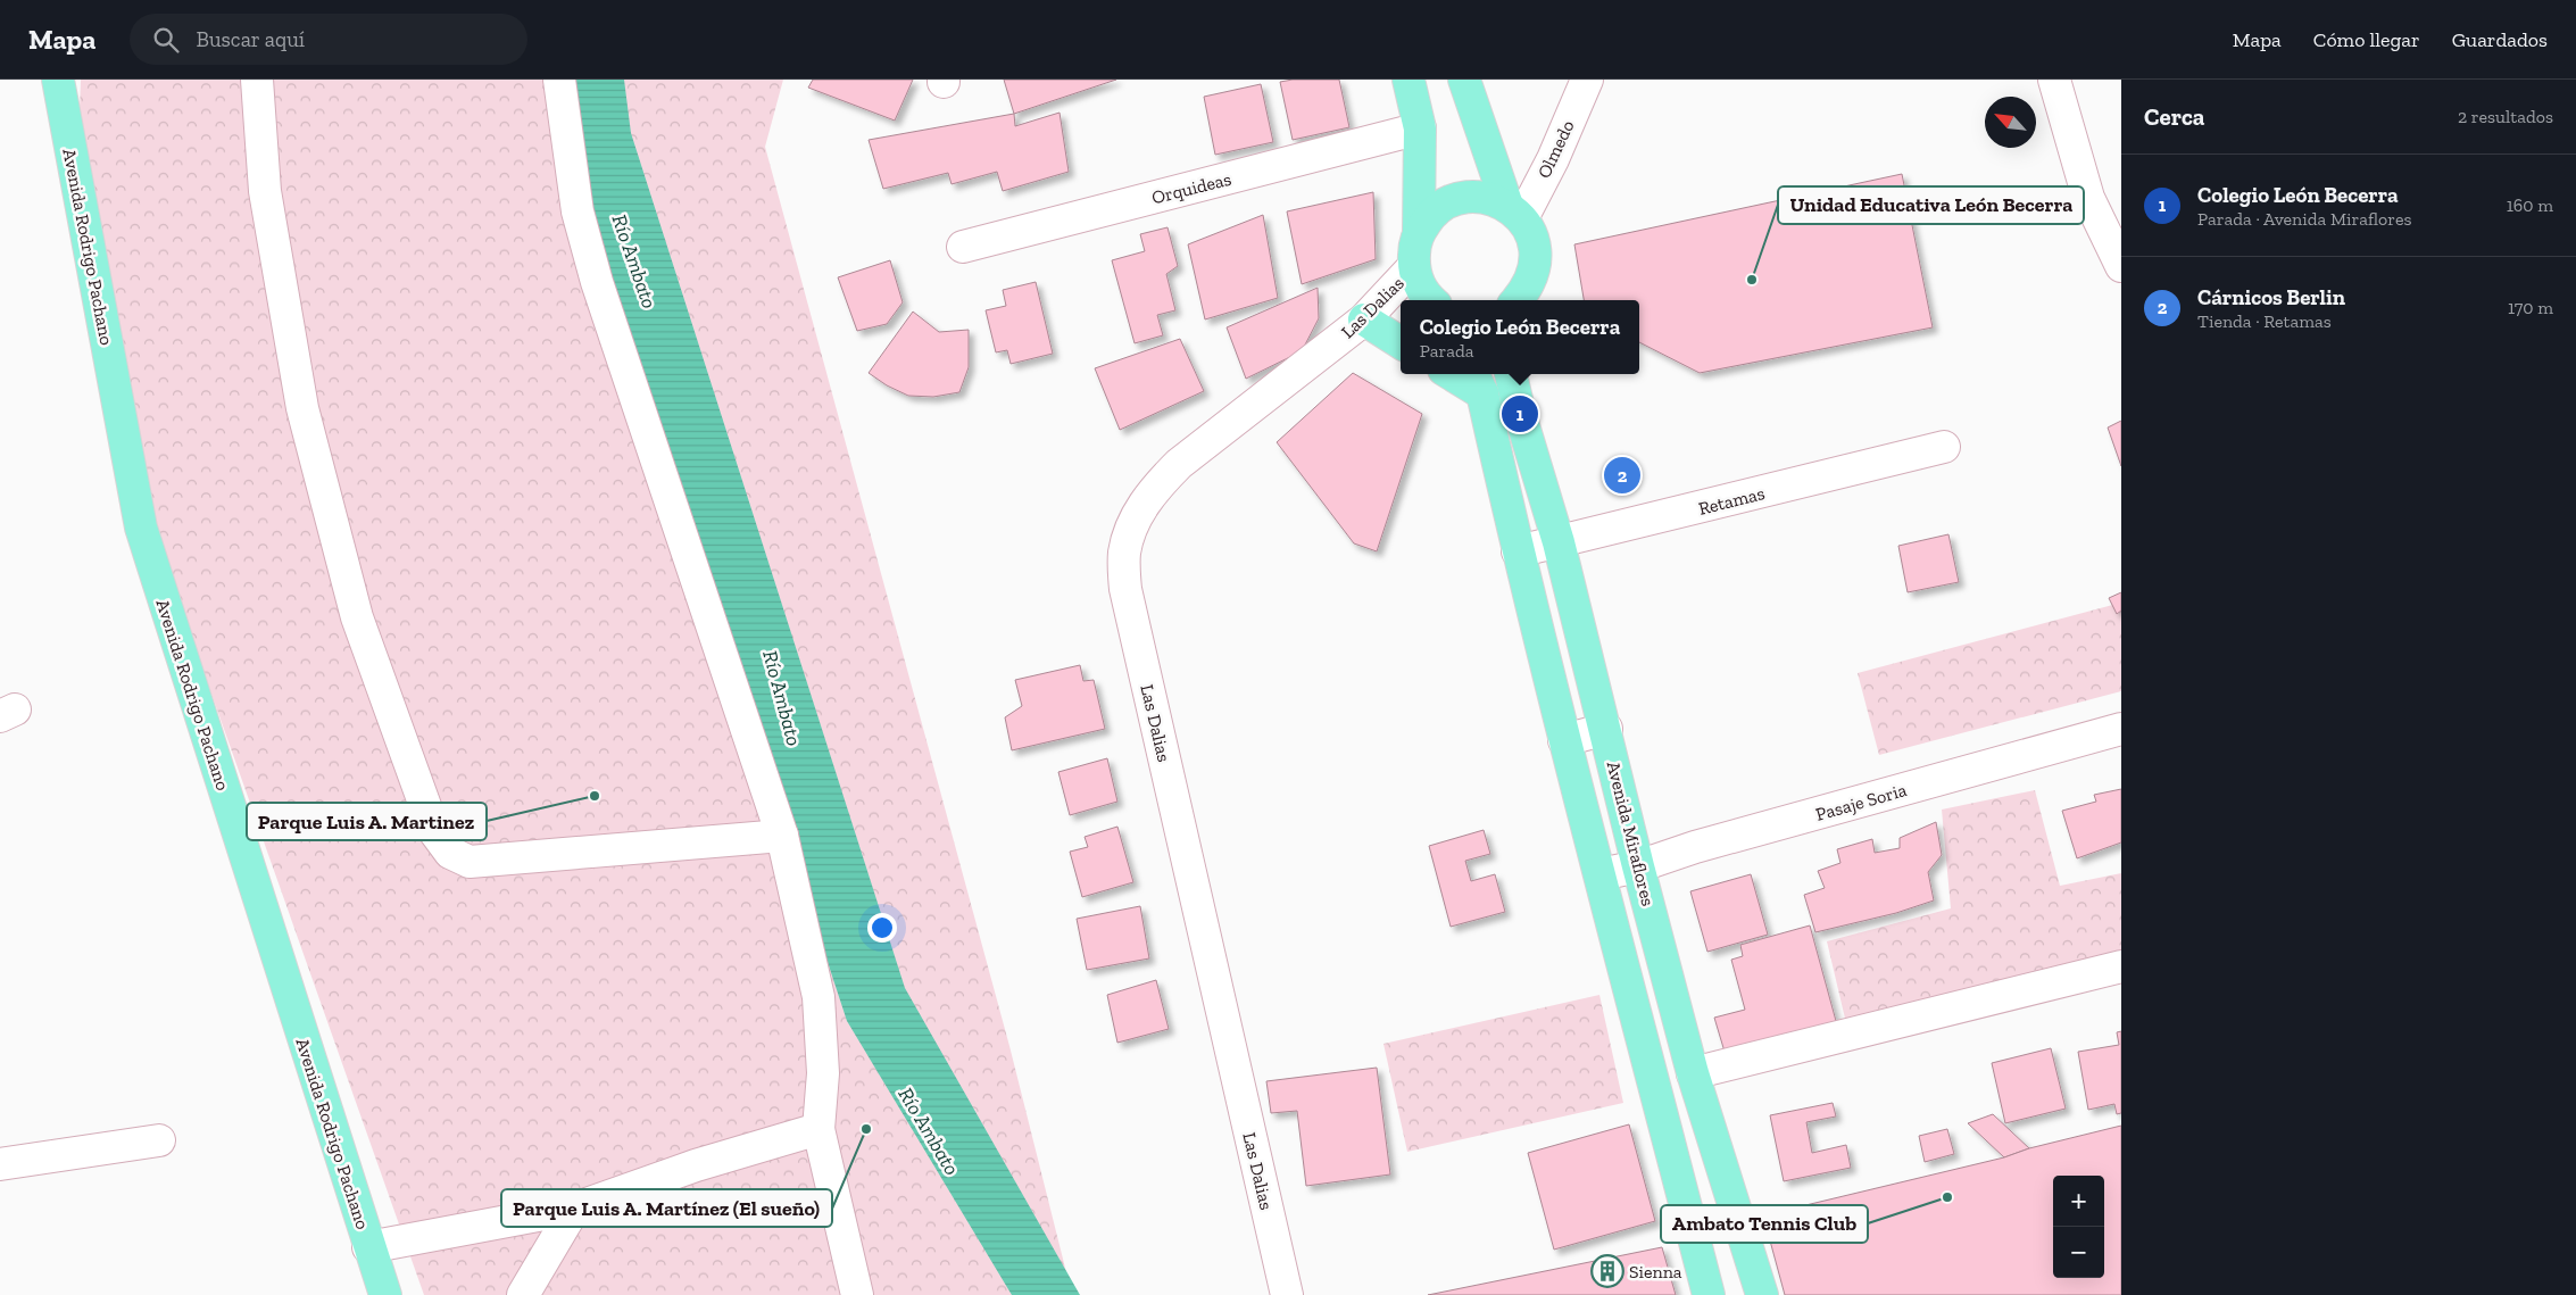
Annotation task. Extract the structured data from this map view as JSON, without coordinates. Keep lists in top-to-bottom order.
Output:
{
  "streets": {
    "main road": ["Avenida Rodrigo Pachano", "Avenida Miraflores"],
    "street": [
      "Olmedo",
      "Orquideas",
      "Las Dalias",
      "Retamas",
      "Pasaje Soria"
    ]
  },
  "crossings": [
    ["Retamas", "Avenida Miraflores"],
    ["Pasaje Soria", "Avenida Miraflores"]
  ],
  "water": ["Río Ambato"],
  "places": {
    "other": [
      "Unidad Educativa León Becerra",
      "Parque Luis A. Martinez",
      "Parque Luis A. Martínez (El sueño)",
      "Ambato Tennis Club"
    ],
    "building": ["Sienna"]
  },
  "north": "top left",
  "page": {
    "header": "Mapa",
    "search": "Buscar aquí",
    "nav": ["Mapa", "Cómo llegar", "Guardados"],
    "heading": ["Cerca", "2 resultados"],
    "list": [
      {
        "mark": "1",
        "name": "Colegio León Becerra",
        "note": "Parada · Avenida Miraflores",
        "value": "160 m"
      },
      {
        "mark": "2",
        "name": "Cárnicos Berlin",
        "note": "Tienda · Retamas",
        "value": "170 m"
      }
    ],
    "popup": ["Colegio León Becerra", "Parada"],
    "pins": ["1", "2"],
    "map_buttons": ["+", "−"]
  }
}
